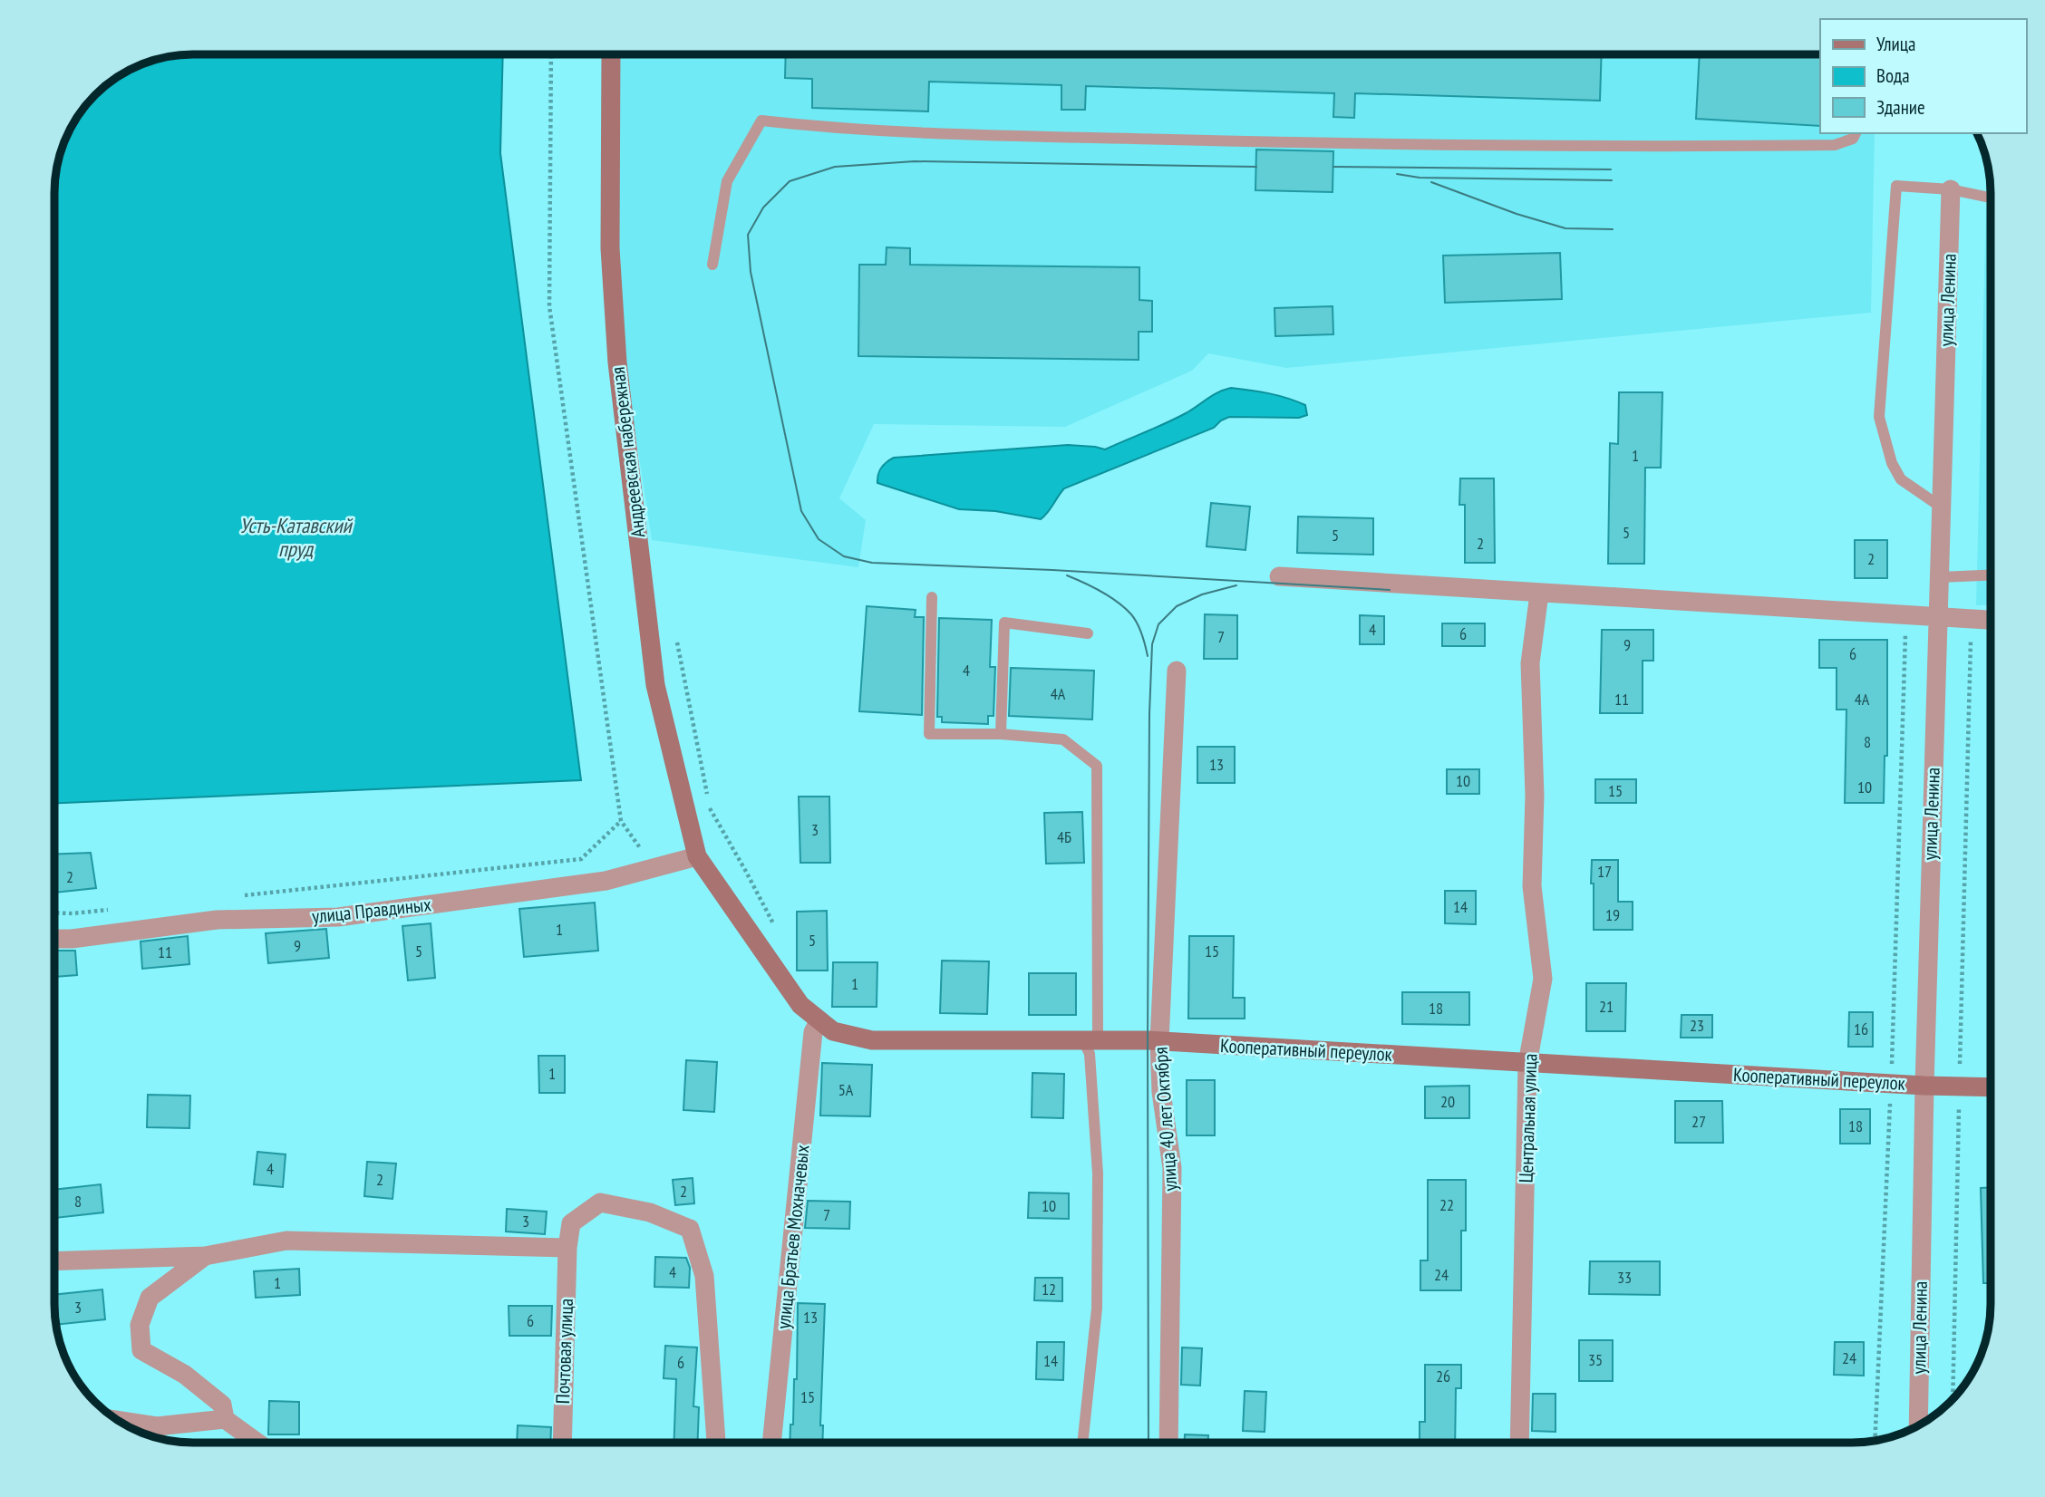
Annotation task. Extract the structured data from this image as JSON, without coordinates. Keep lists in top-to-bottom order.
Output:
{
  "streets": {
    "main road": ["Андреевская набережная", "Кооперативный переулок"],
    "street": [
      "улица Ленина",
      "улица Правдиных",
      "Центральная улица",
      "улица 40 лет Октября",
      "улица Братьев Мохначевых",
      "Почтовая улица"
    ]
  },
  "crossings": [
    ["улица Ленина", "Кооперативный переулок"],
    ["Андреевская набережная", "улица Правдиных"],
    ["Андреевская набережная", "Кооперативный переулок"],
    ["улица Правдиных", "Кооперативный переулок"],
    ["Кооперативный переулок", "Центральная улица"],
    ["Кооперативный переулок", "улица 40 лет Октября"],
    ["Кооперативный переулок", "улица Братьев Мохначевых"]
  ],
  "water": ["Усть-Катавский пруд"],
  "house_numbers": [
    "1",
    "5",
    "5",
    "2",
    "2",
    "4",
    "6",
    "7",
    "9",
    "6",
    "4",
    "4А",
    "11",
    "4А",
    "8",
    "13",
    "10",
    "10",
    "15",
    "3",
    "4Б",
    "17",
    "2",
    "14",
    "19",
    "1",
    "5",
    "9",
    "5",
    "15",
    "11",
    "1",
    "21",
    "18",
    "23",
    "16",
    "1",
    "5А",
    "20",
    "27",
    "18",
    "4",
    "2",
    "2",
    "8",
    "22",
    "10",
    "7",
    "3",
    "4",
    "24",
    "33",
    "1",
    "12",
    "3",
    "13",
    "6",
    "24",
    "35",
    "14",
    "6",
    "26",
    "15"
  ],
  "legend": ["Улица", "Вода", "Здание"]
}
